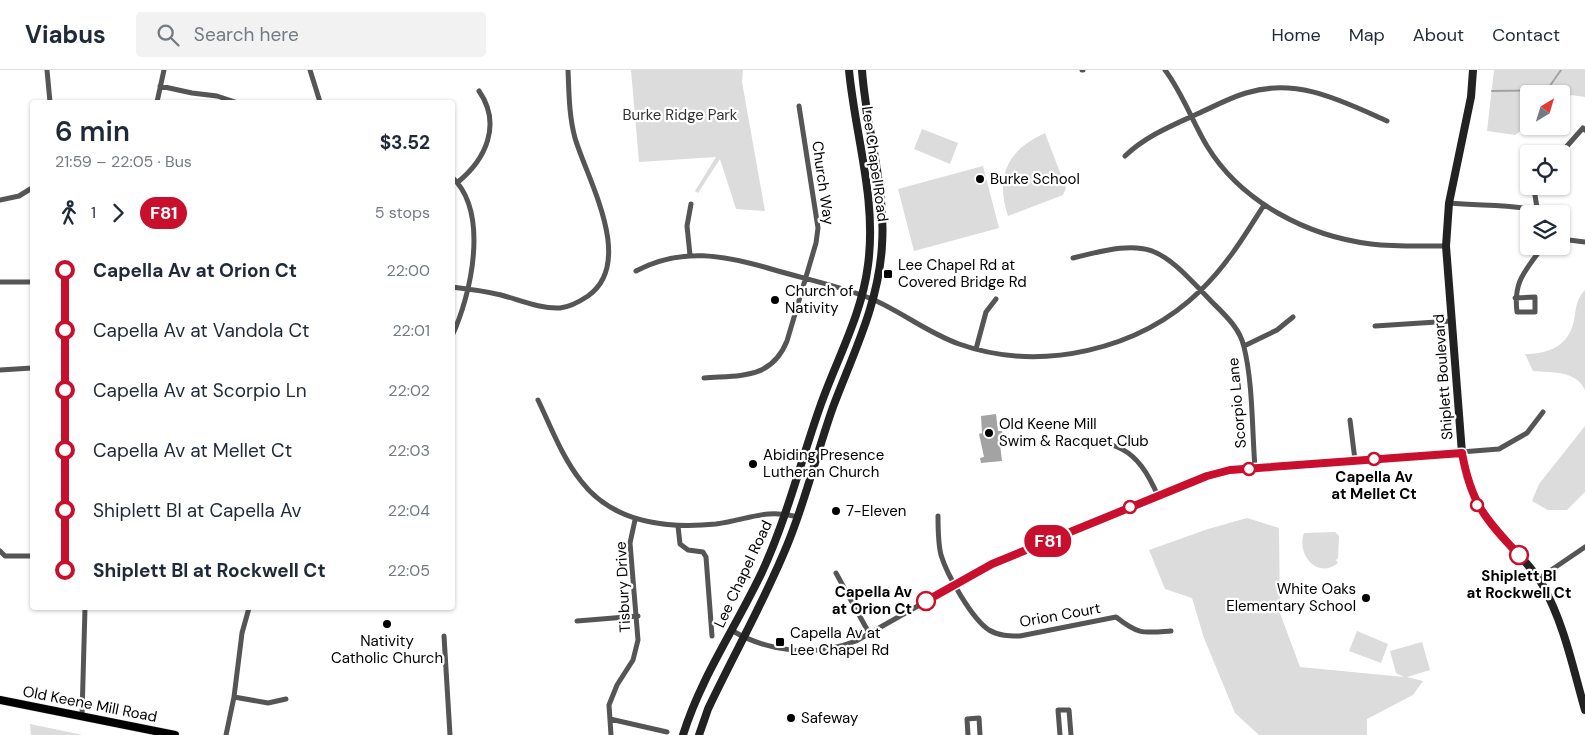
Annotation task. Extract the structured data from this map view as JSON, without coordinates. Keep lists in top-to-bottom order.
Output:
{
  "streets": {
    "main road": ["Lee Chapel Road", "Shiplett Boulevard", "Old Keene Mill Road"],
    "street": [
      "Church Way",
      "Scorpio Lane",
      "Tisbury Drive",
      "Orion Court"
    ]
  },
  "parks": ["Burke Ridge Park"],
  "places": {
    "other": [
      "Burke School",
      "Church of Nativity",
      "Old Keene Mill Swim & Racquet Club",
      "Capella Av at Mellet Ct",
      "Abiding Presence Lutheran Church",
      "7-Eleven",
      "Shiplett Bl at Rockwell Ct",
      "White Oaks Elementary School",
      "Capella Av at Orion Ct",
      "Nativity Catholic Church",
      "Safeway"
    ],
    "transit": ["Lee Chapel Rd at Covered Bridge Rd", "Capella Av at Lee Chapel Rd"]
  },
  "lines": ["bus line F81"],
  "north": "top right",
  "page": {
    "header": "Viabus",
    "search": "Search here",
    "nav": [
      "Home",
      "Map",
      "About",
      "Contact"
    ],
    "on_map": "F81",
    "heading": ["6 min", "21:59 – 22:05 · Bus", "$3.52"],
    "legs": ["1", "F81", "5 stops"],
    "list": [
      {
        "name": "Capella Av at Orion Ct",
        "value": "22:00"
      },
      {
        "name": "Capella Av at Vandola Ct",
        "value": "22:01"
      },
      {
        "name": "Capella Av at Scorpio Ln",
        "value": "22:02"
      },
      {
        "name": "Capella Av at Mellet Ct",
        "value": "22:03"
      },
      {
        "name": "Shiplett Bl at Capella Av",
        "value": "22:04"
      },
      {
        "name": "Shiplett Bl at Rockwell Ct",
        "value": "22:05"
      }
    ]
  }
}
